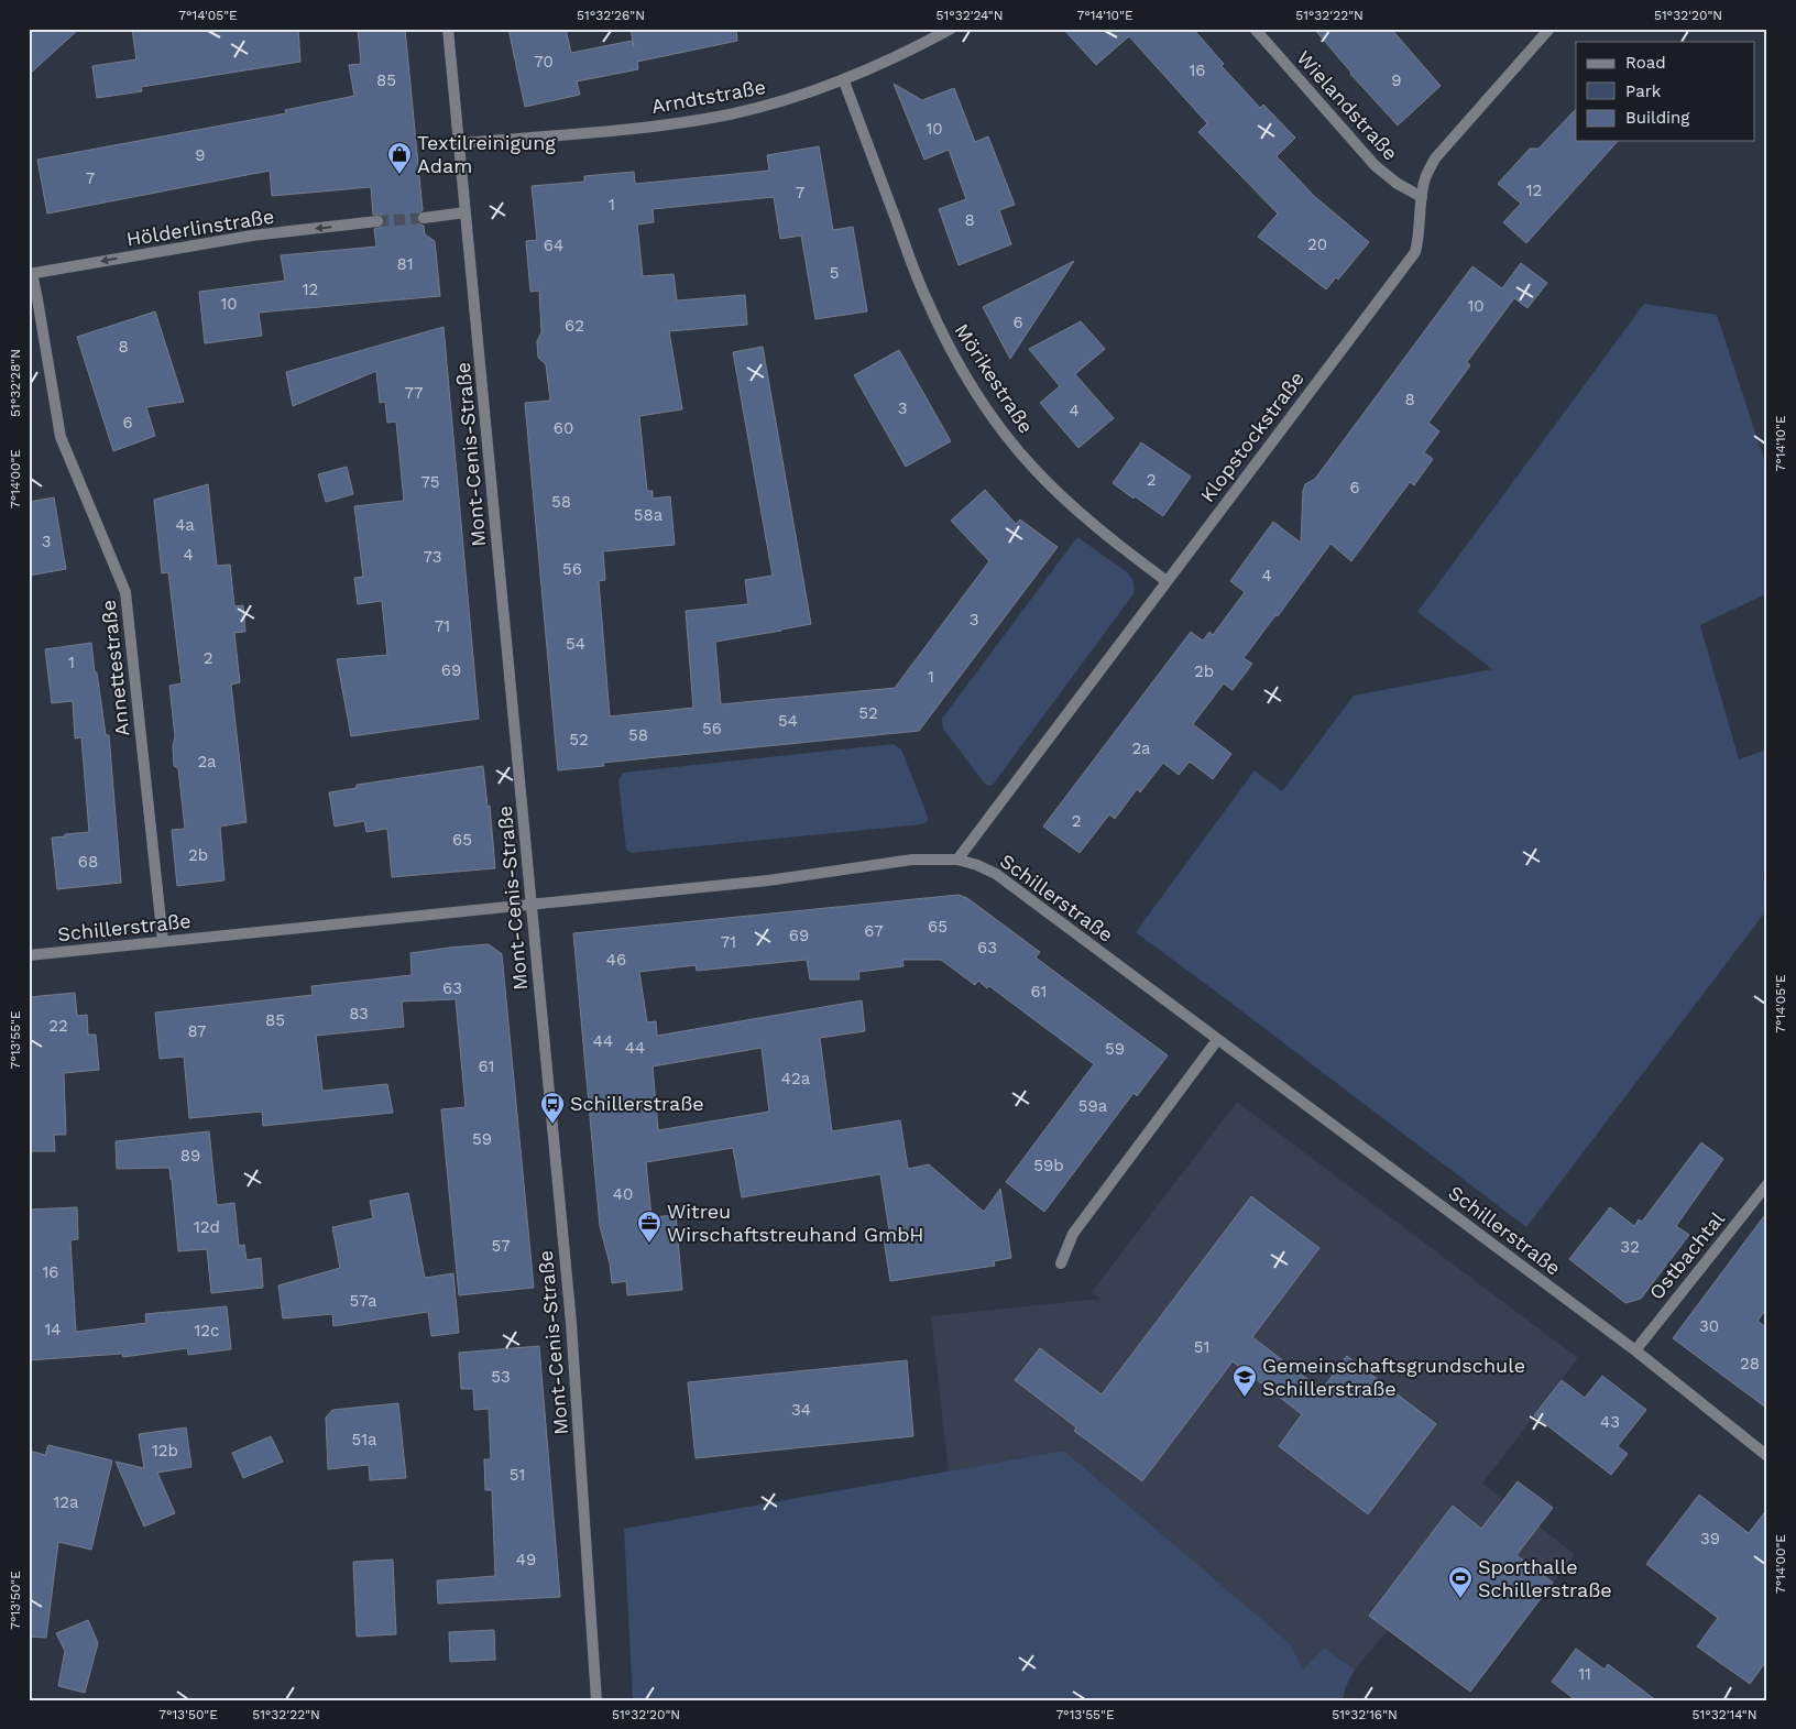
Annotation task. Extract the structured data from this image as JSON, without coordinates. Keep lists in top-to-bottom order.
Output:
{
  "streets": {
    "street": [
      "Arndtstraße",
      "Wielandstraße",
      "Hölderlinstraße",
      "Mörikestraße",
      "Klopstockstraße",
      "Mont-Cenis-Straße",
      "Annettestraße",
      "Schillerstraße",
      "Ostbachtal"
    ]
  },
  "crossings": [
    ["Arndtstraße", "Mörikestraße"],
    ["Arndtstraße", "Mont-Cenis-Straße"],
    ["Wielandstraße", "Klopstockstraße"],
    ["Hölderlinstraße", "Annettestraße"],
    ["Mörikestraße", "Klopstockstraße"],
    ["Klopstockstraße", "Schillerstraße"],
    ["Mont-Cenis-Straße", "Schillerstraße"],
    ["Annettestraße", "Schillerstraße"],
    ["Schillerstraße", "Ostbachtal"]
  ],
  "one_way": ["Hölderlinstraße"],
  "places": {
    "shop": ["Textilreinigung Adam"],
    "bus stop": ["Schillerstraße"],
    "office": ["Witreu Wirschaftstreuhand GmbH"],
    "school or university": ["Gemeinschaftsgrundschule Schillerstraße"],
    "sports": ["Sporthalle Schillerstraße"]
  },
  "house_numbers": [
    "70",
    "16",
    "85",
    "9",
    "10",
    "9",
    "7",
    "12",
    "7",
    "1",
    "8",
    "20",
    "64",
    "81",
    "5",
    "12",
    "10",
    "10",
    "6",
    "62",
    "8",
    "77",
    "8",
    "3",
    "4",
    "6",
    "60",
    "2",
    "75",
    "6",
    "58",
    "58a",
    "4a",
    "3",
    "4",
    "73",
    "56",
    "4",
    "3",
    "71",
    "54",
    "2",
    "1",
    "69",
    "2b",
    "1",
    "52",
    "54",
    "56",
    "58",
    "52",
    "2a",
    "2a",
    "2",
    "65",
    "2b",
    "68",
    "65",
    "67",
    "69",
    "71",
    "63",
    "46",
    "63",
    "61",
    "83",
    "85",
    "22",
    "87",
    "44",
    "44",
    "59",
    "61",
    "42a",
    "59a",
    "59",
    "89",
    "59b",
    "40",
    "12d",
    "57",
    "32",
    "16",
    "57a",
    "30",
    "14",
    "12c",
    "51",
    "28",
    "53",
    "34",
    "43",
    "51a",
    "12b",
    "51",
    "12a",
    "39",
    "49",
    "11"
  ],
  "legend": ["Road", "Park", "Building"],
  "coordinates": [
    "7°14'05\"E",
    "51°32'26\"N",
    "51°32'24\"N",
    "7°14'10\"E",
    "51°32'22\"N",
    "51°32'20\"N",
    "51°32'28\"N",
    "7°14'00\"E",
    "7°13'55\"E",
    "7°13'50\"E",
    "51°32'16\"N",
    "51°32'14\"N"
  ]
}
